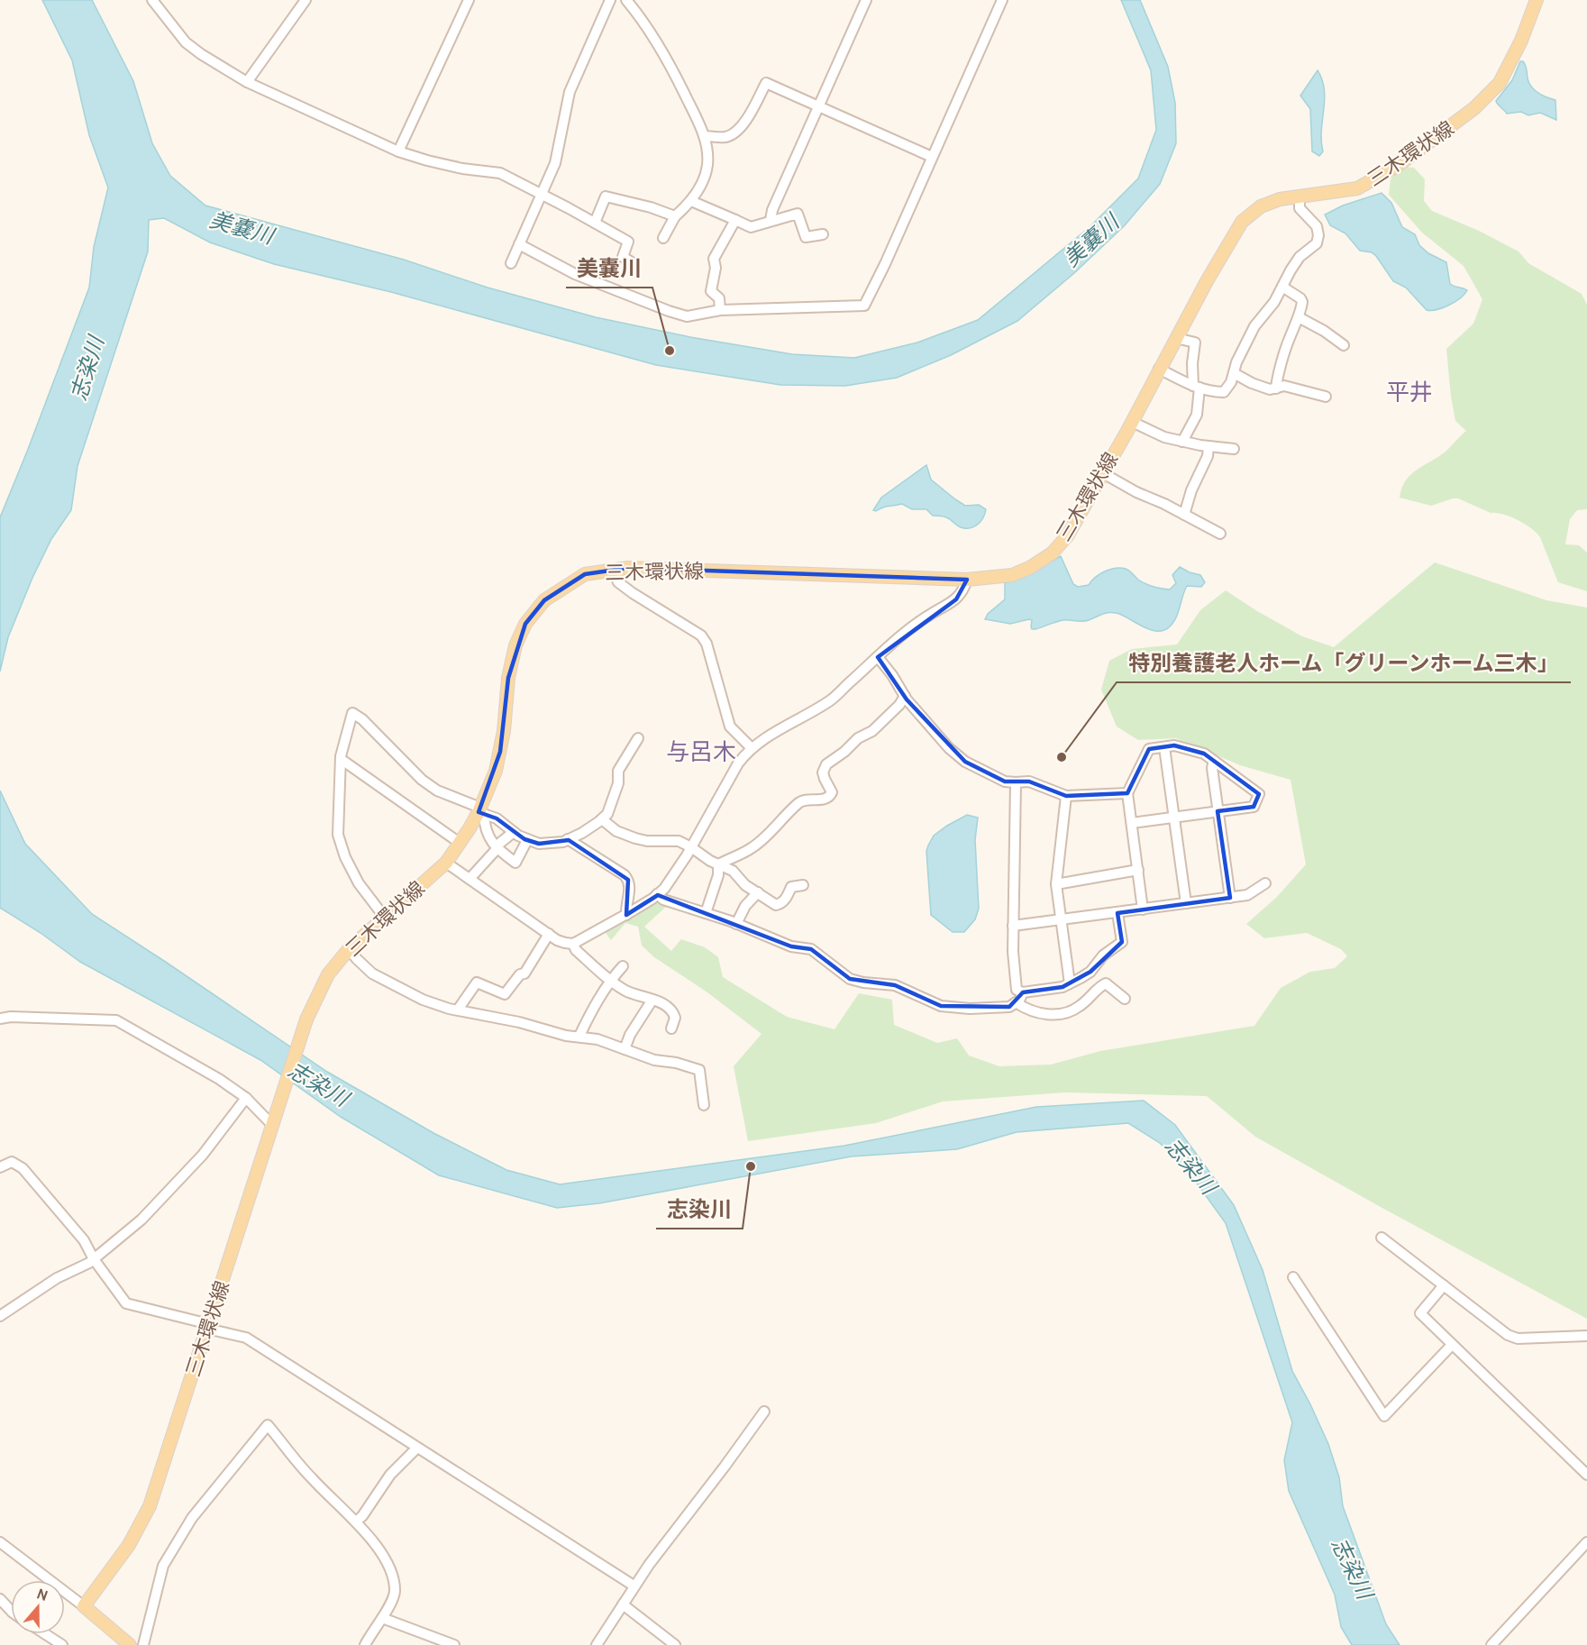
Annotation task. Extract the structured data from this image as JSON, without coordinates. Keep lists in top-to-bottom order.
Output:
{
  "streets": {
    "main road": ["三木環状線"]
  },
  "districts": ["平井", "与呂木"],
  "water": ["美嚢川", "志染川"],
  "places": ["美嚢川", "特別養護老人ホーム「グリーンホーム三木」", "志染川"],
  "north": "top"
}
